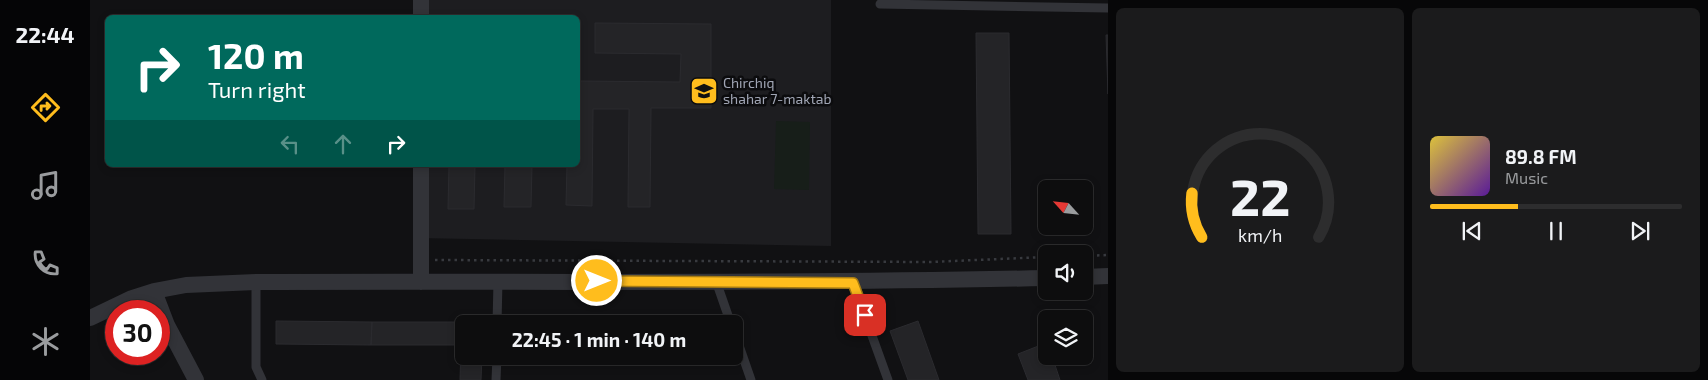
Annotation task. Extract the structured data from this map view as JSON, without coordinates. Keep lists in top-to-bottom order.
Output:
{
  "places": {
    "school or university": ["Chirchiq shahar 7-maktab"]
  },
  "north": "top left",
  "page": {
    "tabs": "22:44",
    "turn": ["120 m", "Turn right"],
    "song": ["89.8 FM", "Music"],
    "limit": "30",
    "trip": "22:45 · 1 min · 140 m",
    "gauge": ["22", "km/h"]
  }
}
